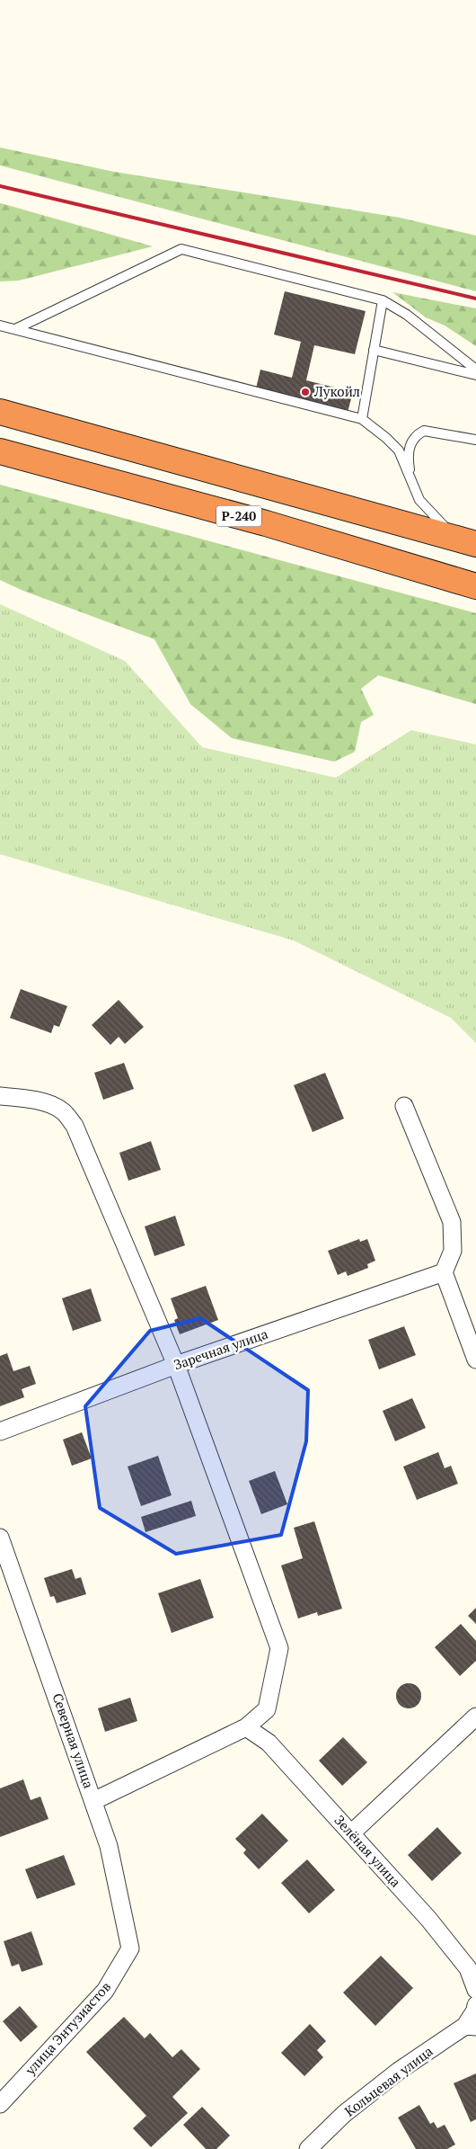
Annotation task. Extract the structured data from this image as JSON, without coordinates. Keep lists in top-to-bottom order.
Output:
{
  "streets": {
    "highway": ["Р-240"],
    "street": [
      "Заречная улица",
      "Северная улица",
      "Зелёная улица",
      "улица Энтузиастов",
      "Кольцевая улица"
    ]
  },
  "crossings": [
    ["Северная улица", "улица Энтузиастов"]
  ],
  "places": ["Лукойл"]
}
